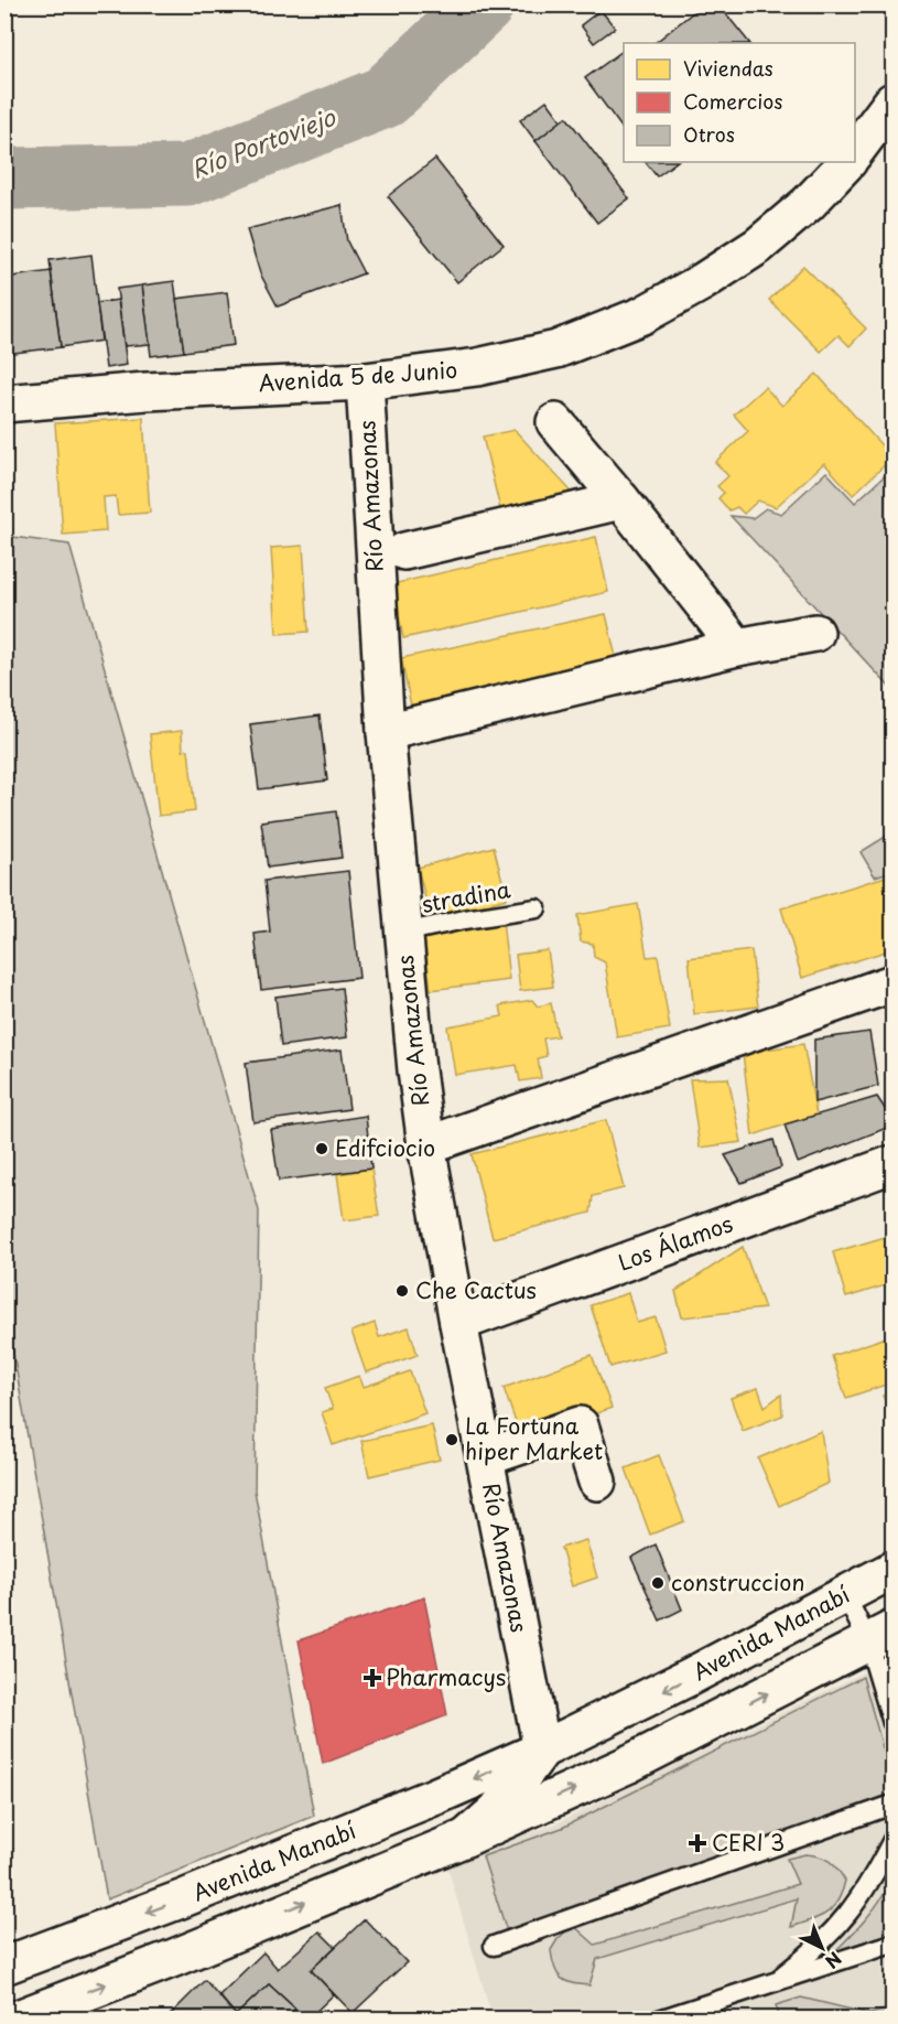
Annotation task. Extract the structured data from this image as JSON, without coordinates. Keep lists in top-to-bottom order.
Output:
{
  "streets": {
    "street": [
      "Avenida 5 de Junio",
      "Río Amazonas",
      "Los Álamos",
      "Avenida Manabí"
    ],
    "lane": ["stradina"]
  },
  "crossings": [
    ["Avenida 5 de Junio", "Río Amazonas"],
    ["Río Amazonas", "stradina"],
    ["Río Amazonas", "Los Álamos"],
    ["Río Amazonas", "Avenida Manabí"]
  ],
  "water": ["Río Portoviejo"],
  "places": {
    "other": [
      "Edifciocio",
      "Che Cactus",
      "La Fortuna hiper Market",
      "construccion"
    ],
    "health": ["Pharmacys", "CERI 3"]
  },
  "legend": ["Viviendas", "Comercios", "Otros"],
  "north": "bottom right"
}
